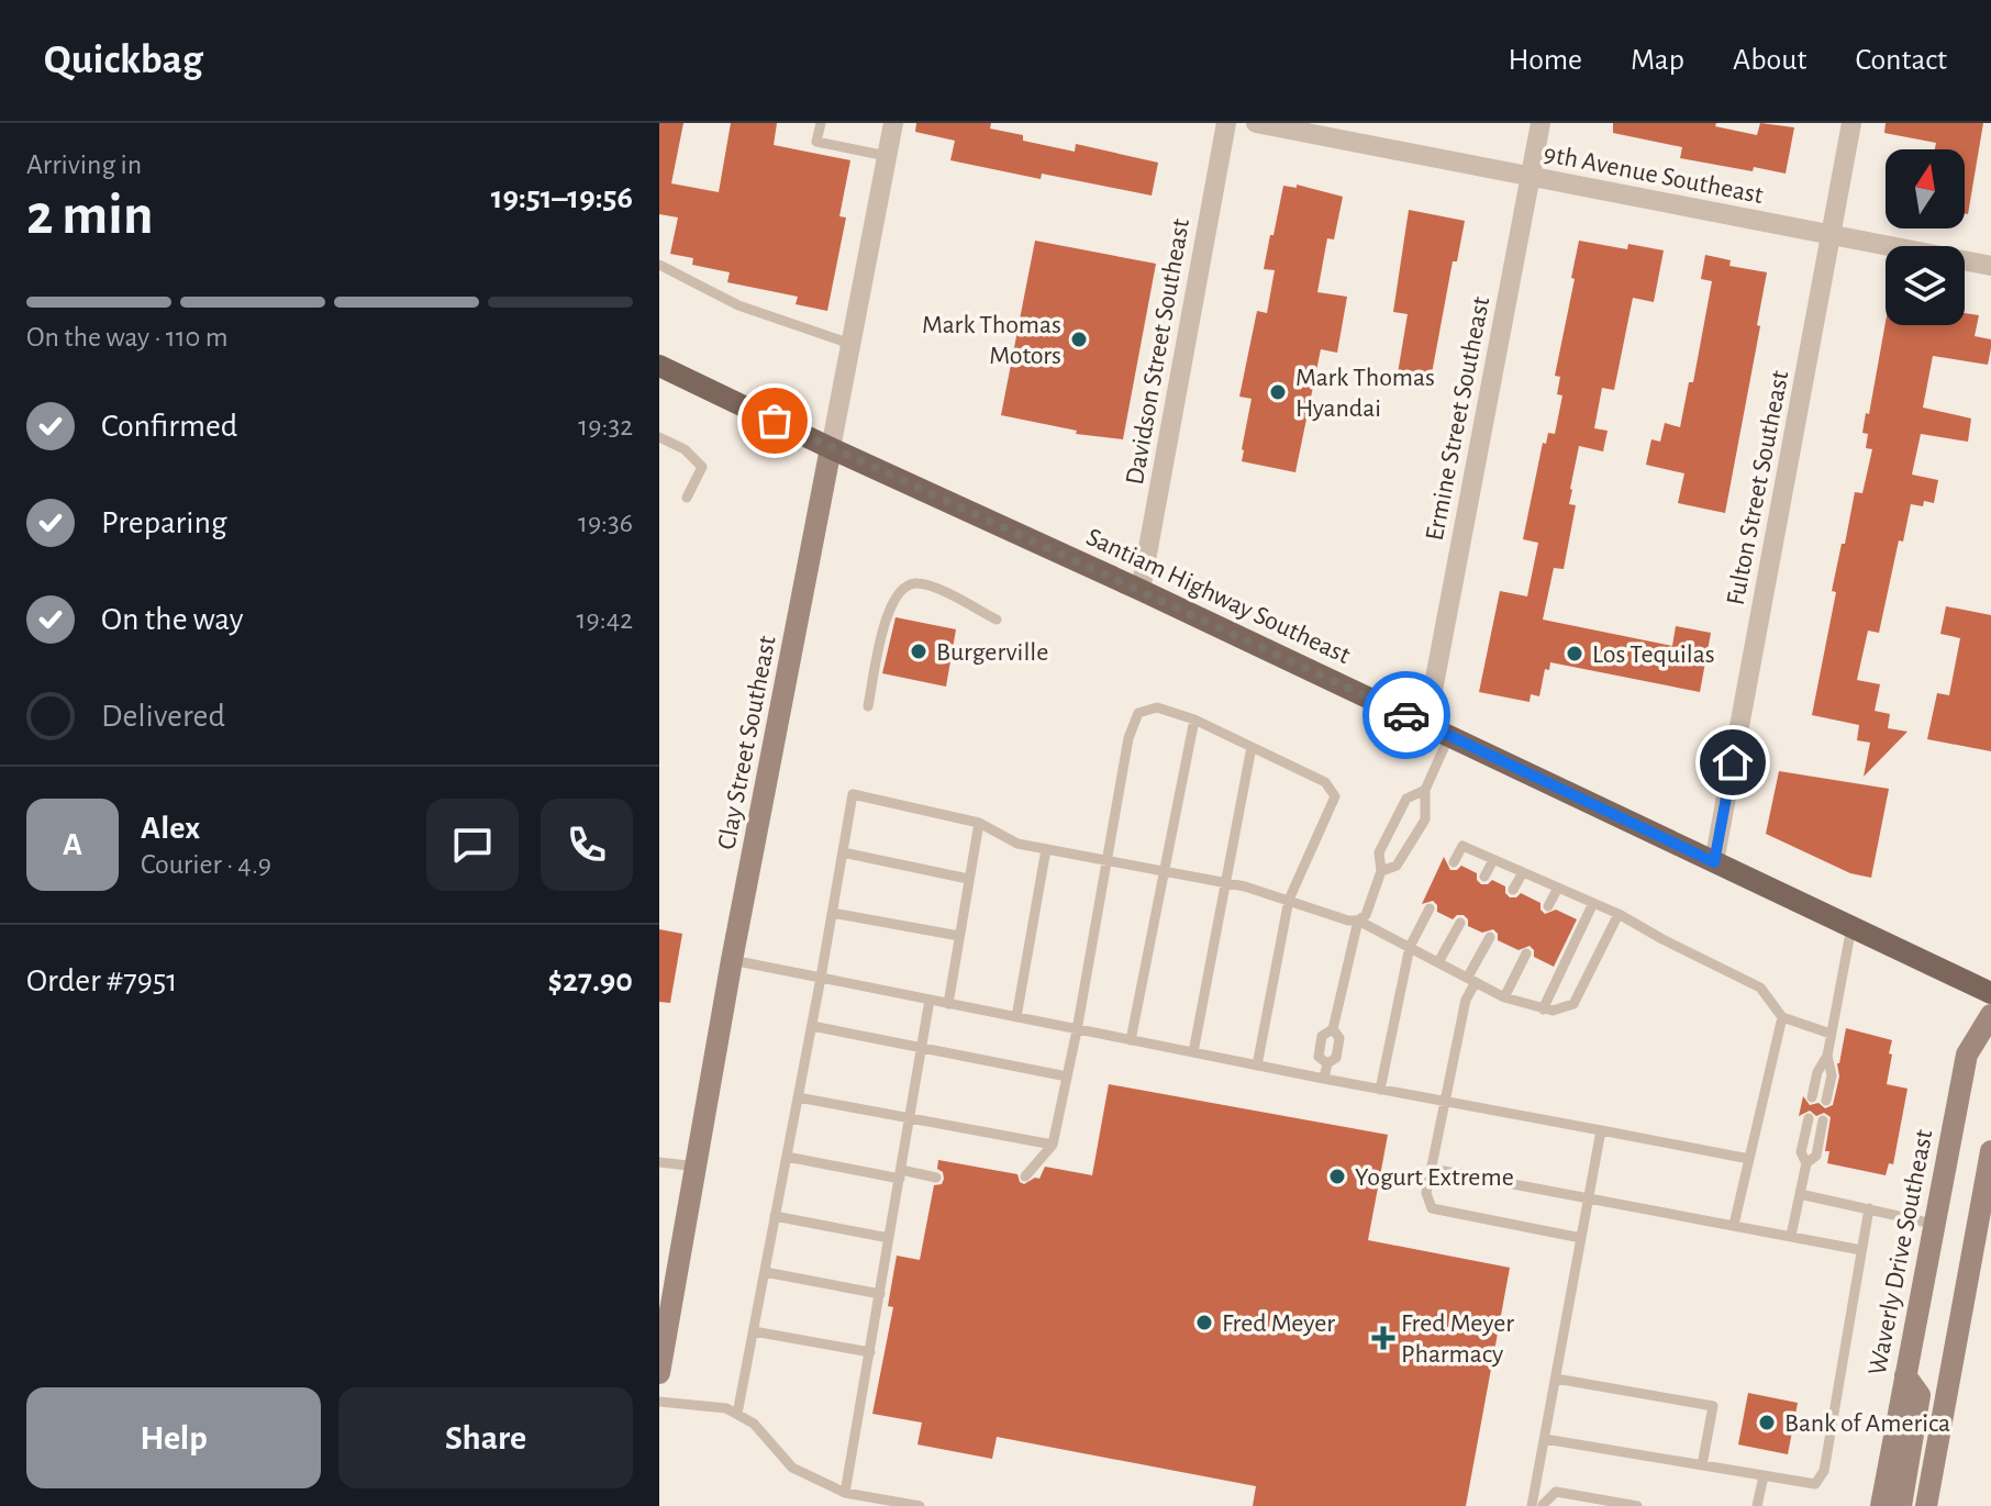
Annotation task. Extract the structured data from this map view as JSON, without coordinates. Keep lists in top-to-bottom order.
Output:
{
  "streets": {
    "main road": ["Santiam Highway Southeast", "Clay Street Southeast", "Waverly Drive Southeast"],
    "street": [
      "9th Avenue Southeast",
      "Davidson Street Southeast",
      "Ermine Street Southeast",
      "Fulton Street Southeast"
    ]
  },
  "crossings": [
    ["9th Avenue Southeast", "Ermine Street Southeast"],
    ["9th Avenue Southeast", "Fulton Street Southeast"],
    ["Davidson Street Southeast", "Santiam Highway Southeast"],
    ["Ermine Street Southeast", "Santiam Highway Southeast"],
    ["Fulton Street Southeast", "Santiam Highway Southeast"],
    ["Santiam Highway Southeast", "Clay Street Southeast"]
  ],
  "places": {
    "other": [
      "Mark Thomas Motors",
      "Mark Thomas Hyandai",
      "Burgerville",
      "Los Tequilas",
      "Yogurt Extreme",
      "Fred Meyer",
      "Bank of America"
    ],
    "health": ["Fred Meyer Pharmacy"]
  },
  "north": "top",
  "page": {
    "header": "Quickbag",
    "nav": [
      "Home",
      "Map",
      "About",
      "Contact"
    ],
    "heading": ["2 min", "Arriving in", "19:51–19:56"],
    "panel": [
      "Alex",
      "Courier · 4.9",
      "Order #7951",
      "$27.90"
    ],
    "bar": "On the way · 110 m",
    "list": [
      ["Confirmed", "19:32"],
      ["Preparing", "19:36"],
      ["On the way", "19:42"],
      "Delivered"
    ],
    "round": "A",
    "buttons": ["Help", "Share"]
  }
}
